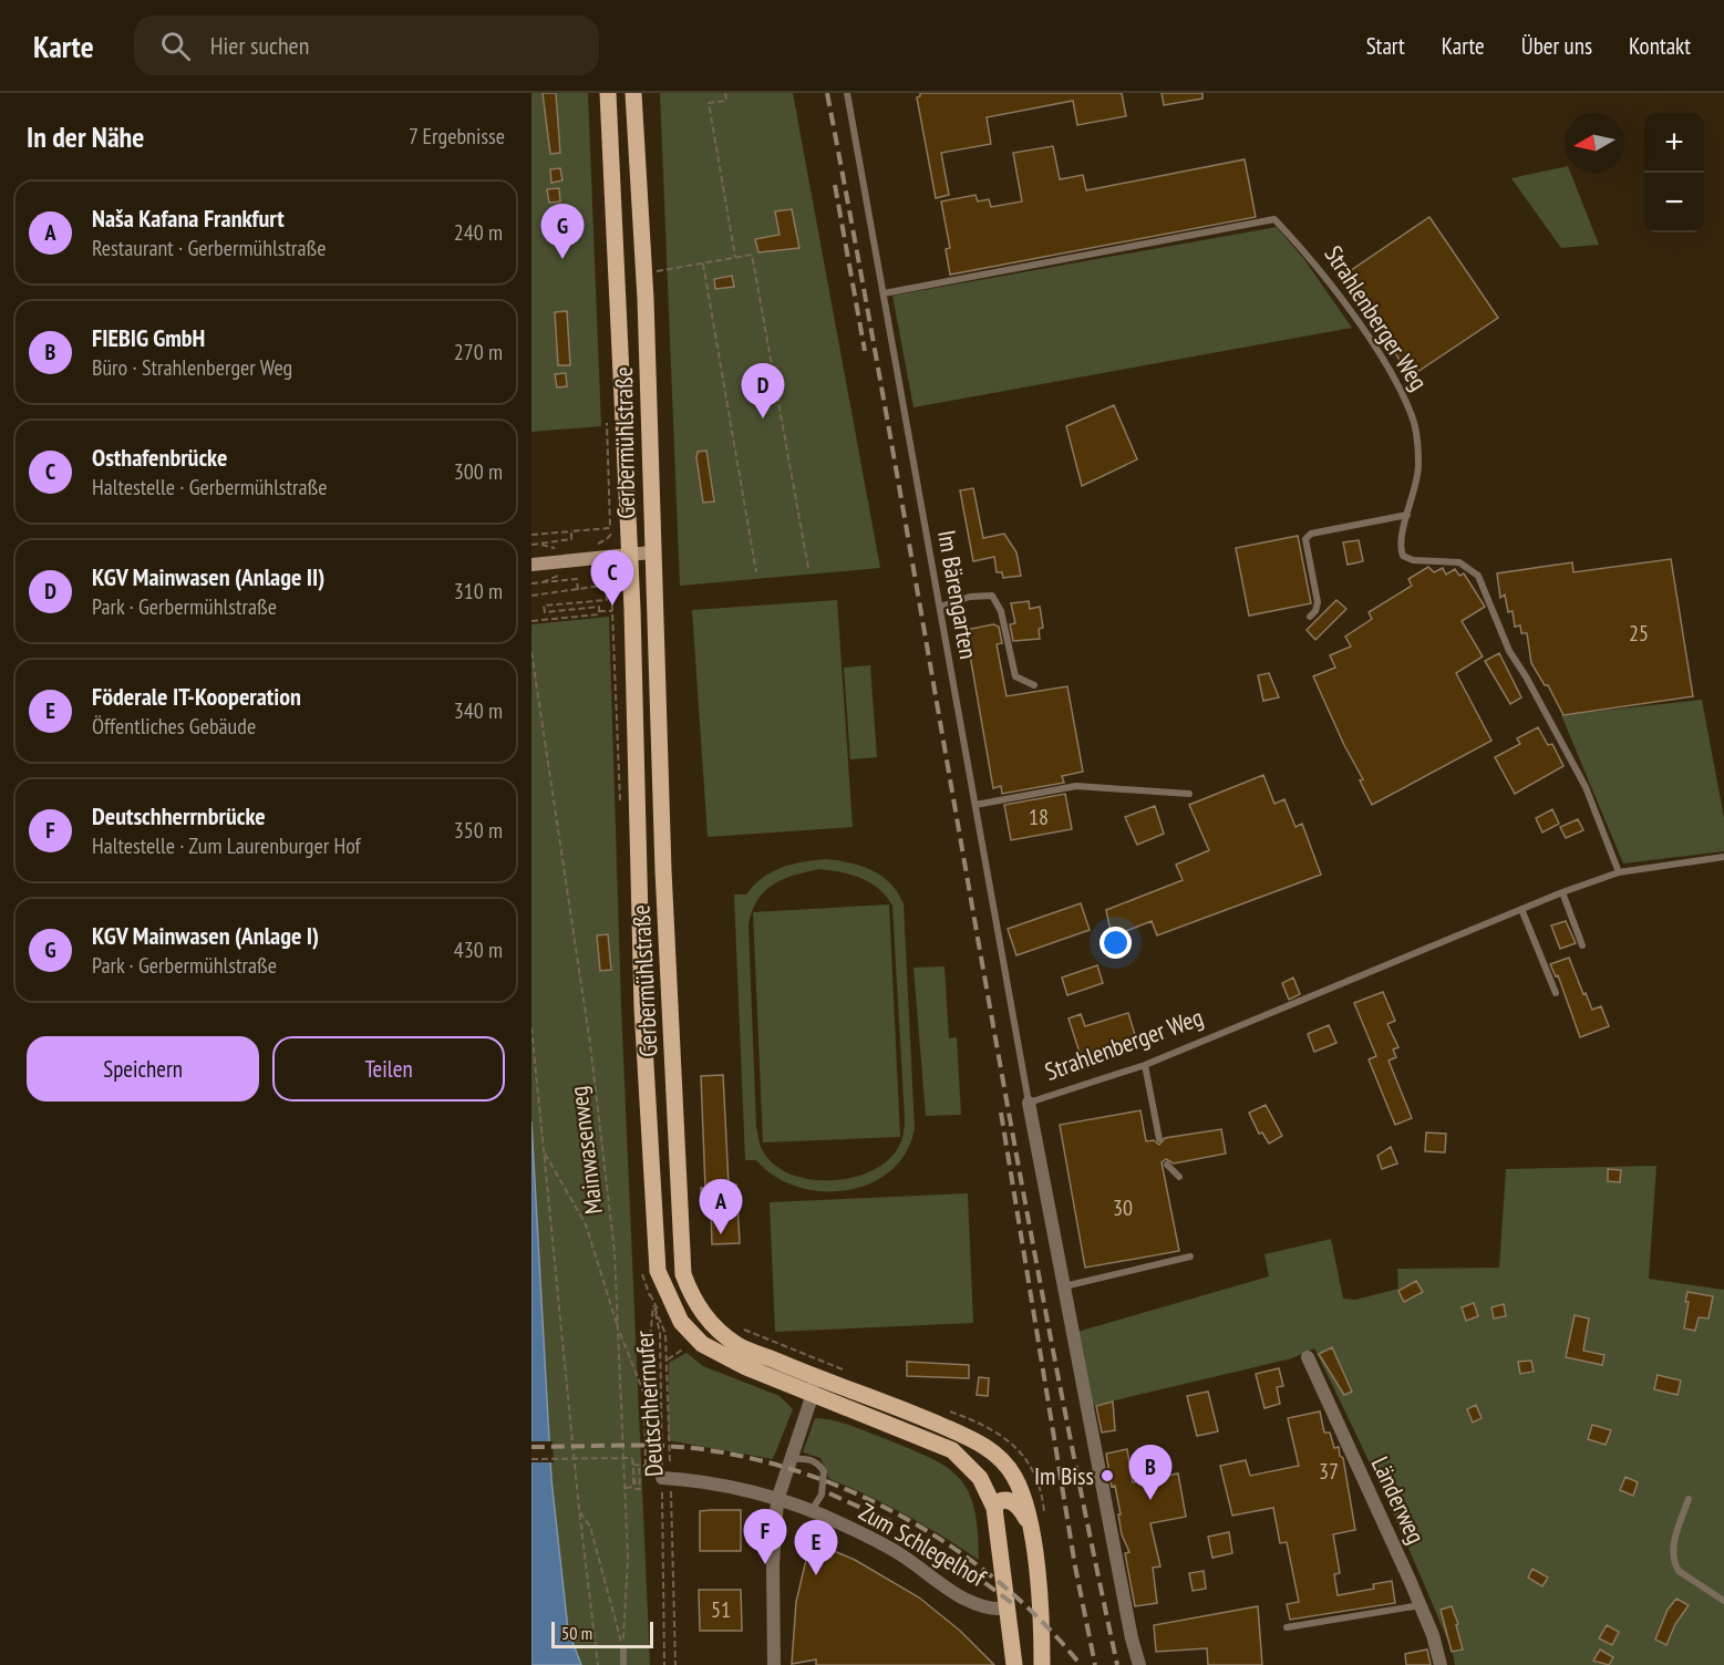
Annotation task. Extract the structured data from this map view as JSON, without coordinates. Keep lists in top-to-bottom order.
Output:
{
  "streets": {
    "main road": ["Gerbermühlstraße"],
    "street": ["Strahlenberger Weg", "Länderweg", "Zum Schlegelhof"],
    "lane": ["Im Bärengarten"],
    "path": ["Mainwasenweg", "Deutschherrnufer"]
  },
  "crossings": [
    ["Strahlenberger Weg", "Im Bärengarten"],
    ["Gerbermühlstraße", "Zum Schlegelhof"],
    ["Deutschherrnufer", "Zum Schlegelhof"]
  ],
  "places": ["Im Biss"],
  "house_numbers": [
    "25",
    "18",
    "30",
    "37",
    "51"
  ],
  "scale_bar": "50 m",
  "north": "left",
  "page": {
    "header": "Karte",
    "search": "Hier suchen",
    "nav": [
      "Start",
      "Karte",
      "Über uns",
      "Kontakt"
    ],
    "heading": ["In der Nähe", "7 Ergebnisse"],
    "map_buttons": ["+", "−"],
    "list": [
      {
        "mark": "A",
        "name": "Naša Kafana Frankfurt",
        "note": "Restaurant · Gerbermühlstraße",
        "value": "240 m"
      },
      {
        "mark": "B",
        "name": "FIEBIG GmbH",
        "note": "Büro · Strahlenberger Weg",
        "value": "270 m"
      },
      {
        "mark": "C",
        "name": "Osthafenbrücke",
        "note": "Haltestelle · Gerbermühlstraße",
        "value": "300 m"
      },
      {
        "mark": "D",
        "name": "KGV Mainwasen (Anlage II)",
        "note": "Park · Gerbermühlstraße",
        "value": "310 m"
      },
      {
        "mark": "E",
        "name": "Föderale IT-Kooperation",
        "note": "Öffentliches Gebäude",
        "value": "340 m"
      },
      {
        "mark": "F",
        "name": "Deutschherrnbrücke",
        "note": "Haltestelle · Zum Laurenburger Hof",
        "value": "350 m"
      },
      {
        "mark": "G",
        "name": "KGV Mainwasen (Anlage I)",
        "note": "Park · Gerbermühlstraße",
        "value": "430 m"
      }
    ],
    "pins": [
      "G",
      "D",
      "C",
      "A",
      "B",
      "F",
      "E"
    ],
    "buttons": ["Speichern", "Teilen"],
    "scale": "50 m"
  }
}
